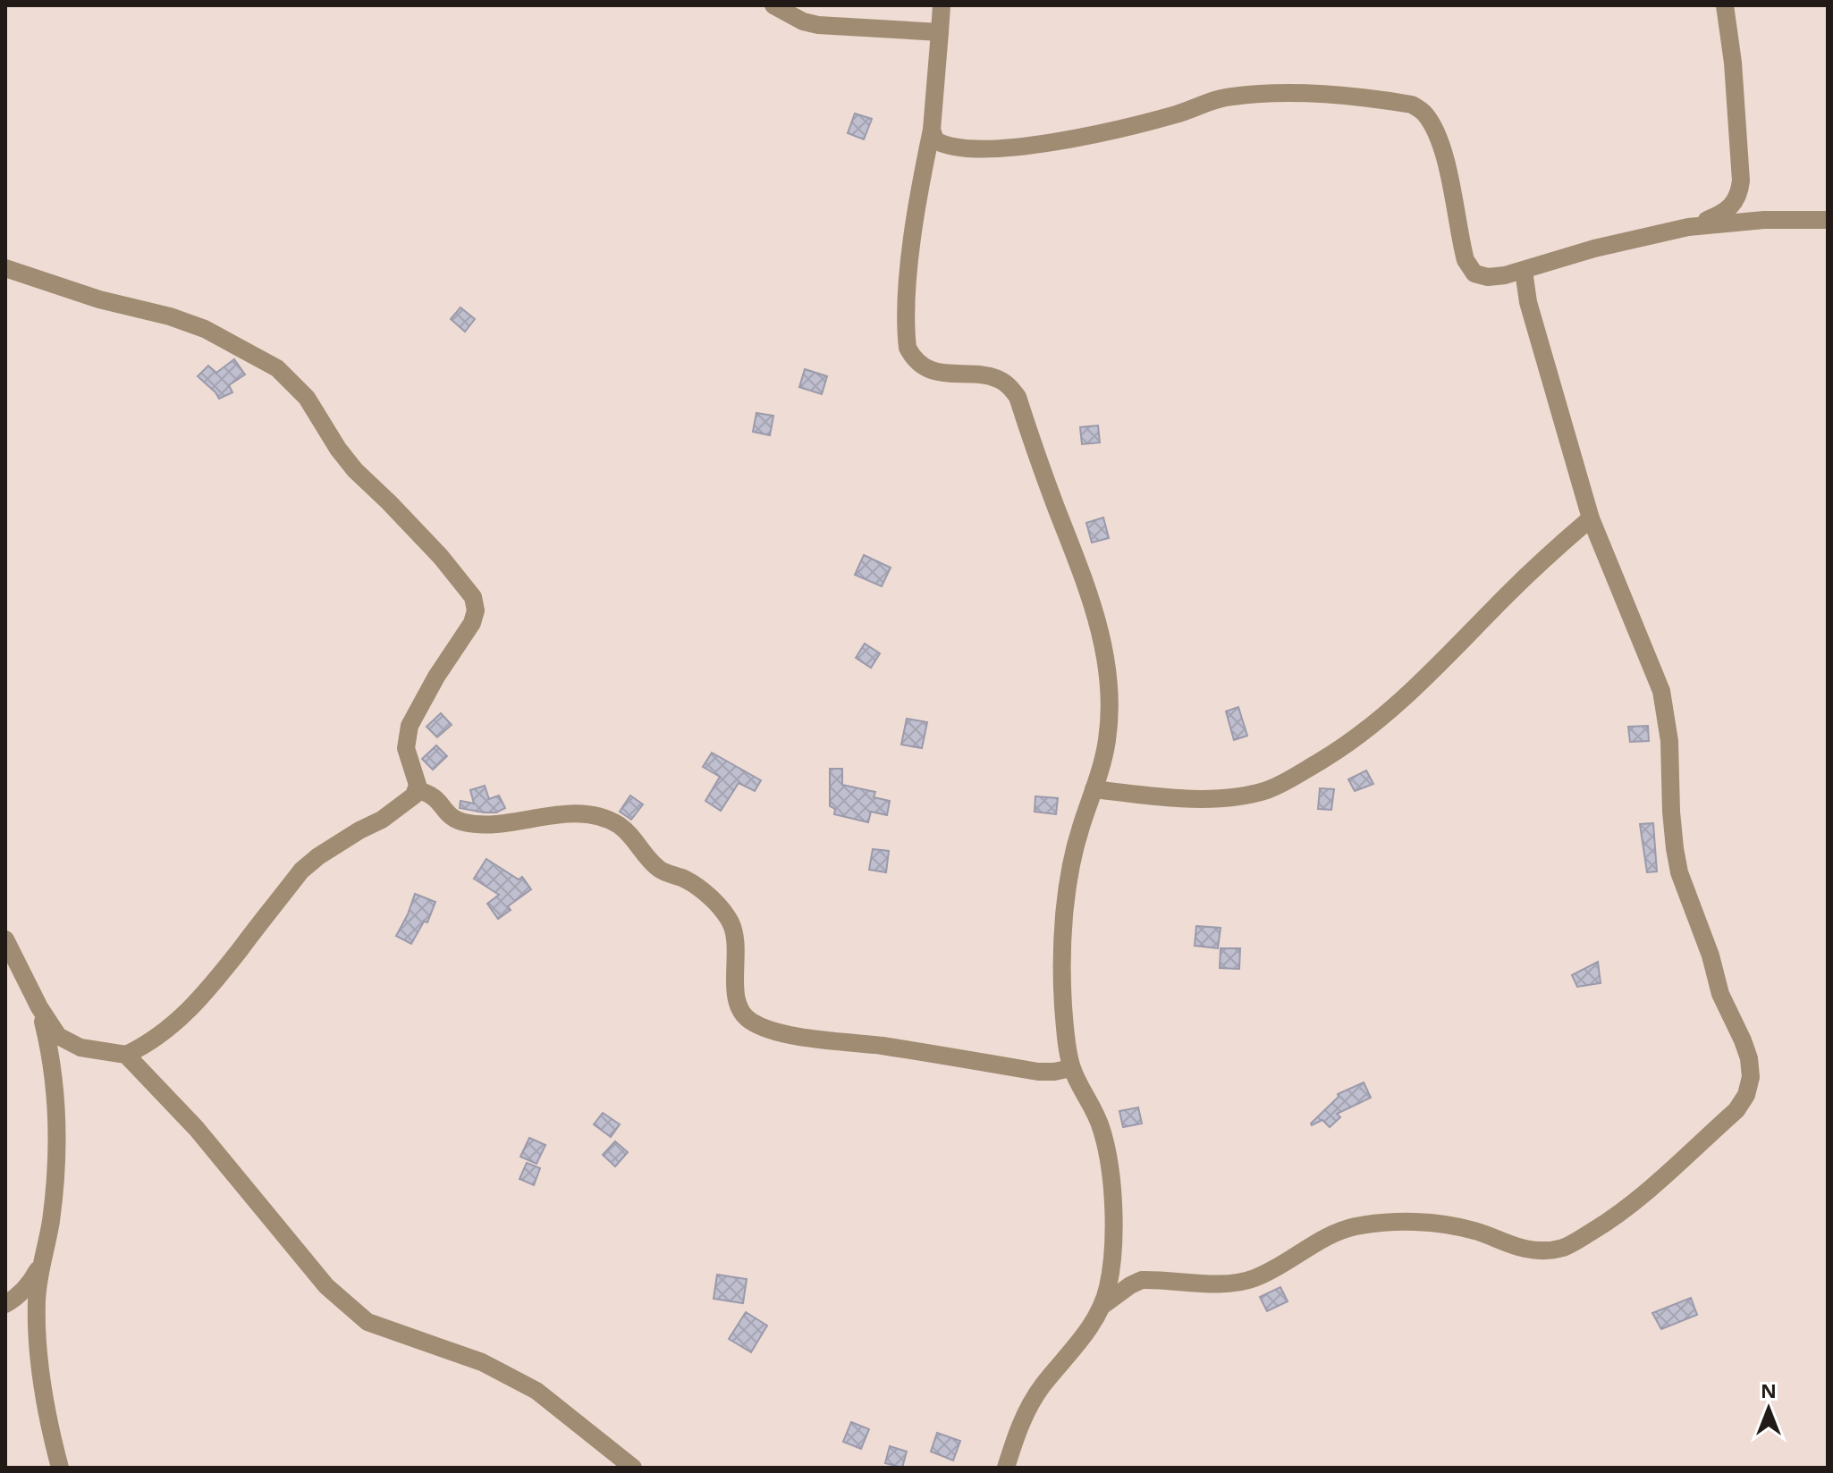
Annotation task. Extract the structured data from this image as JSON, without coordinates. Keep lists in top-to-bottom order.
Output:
{
  "north": "top"
}
